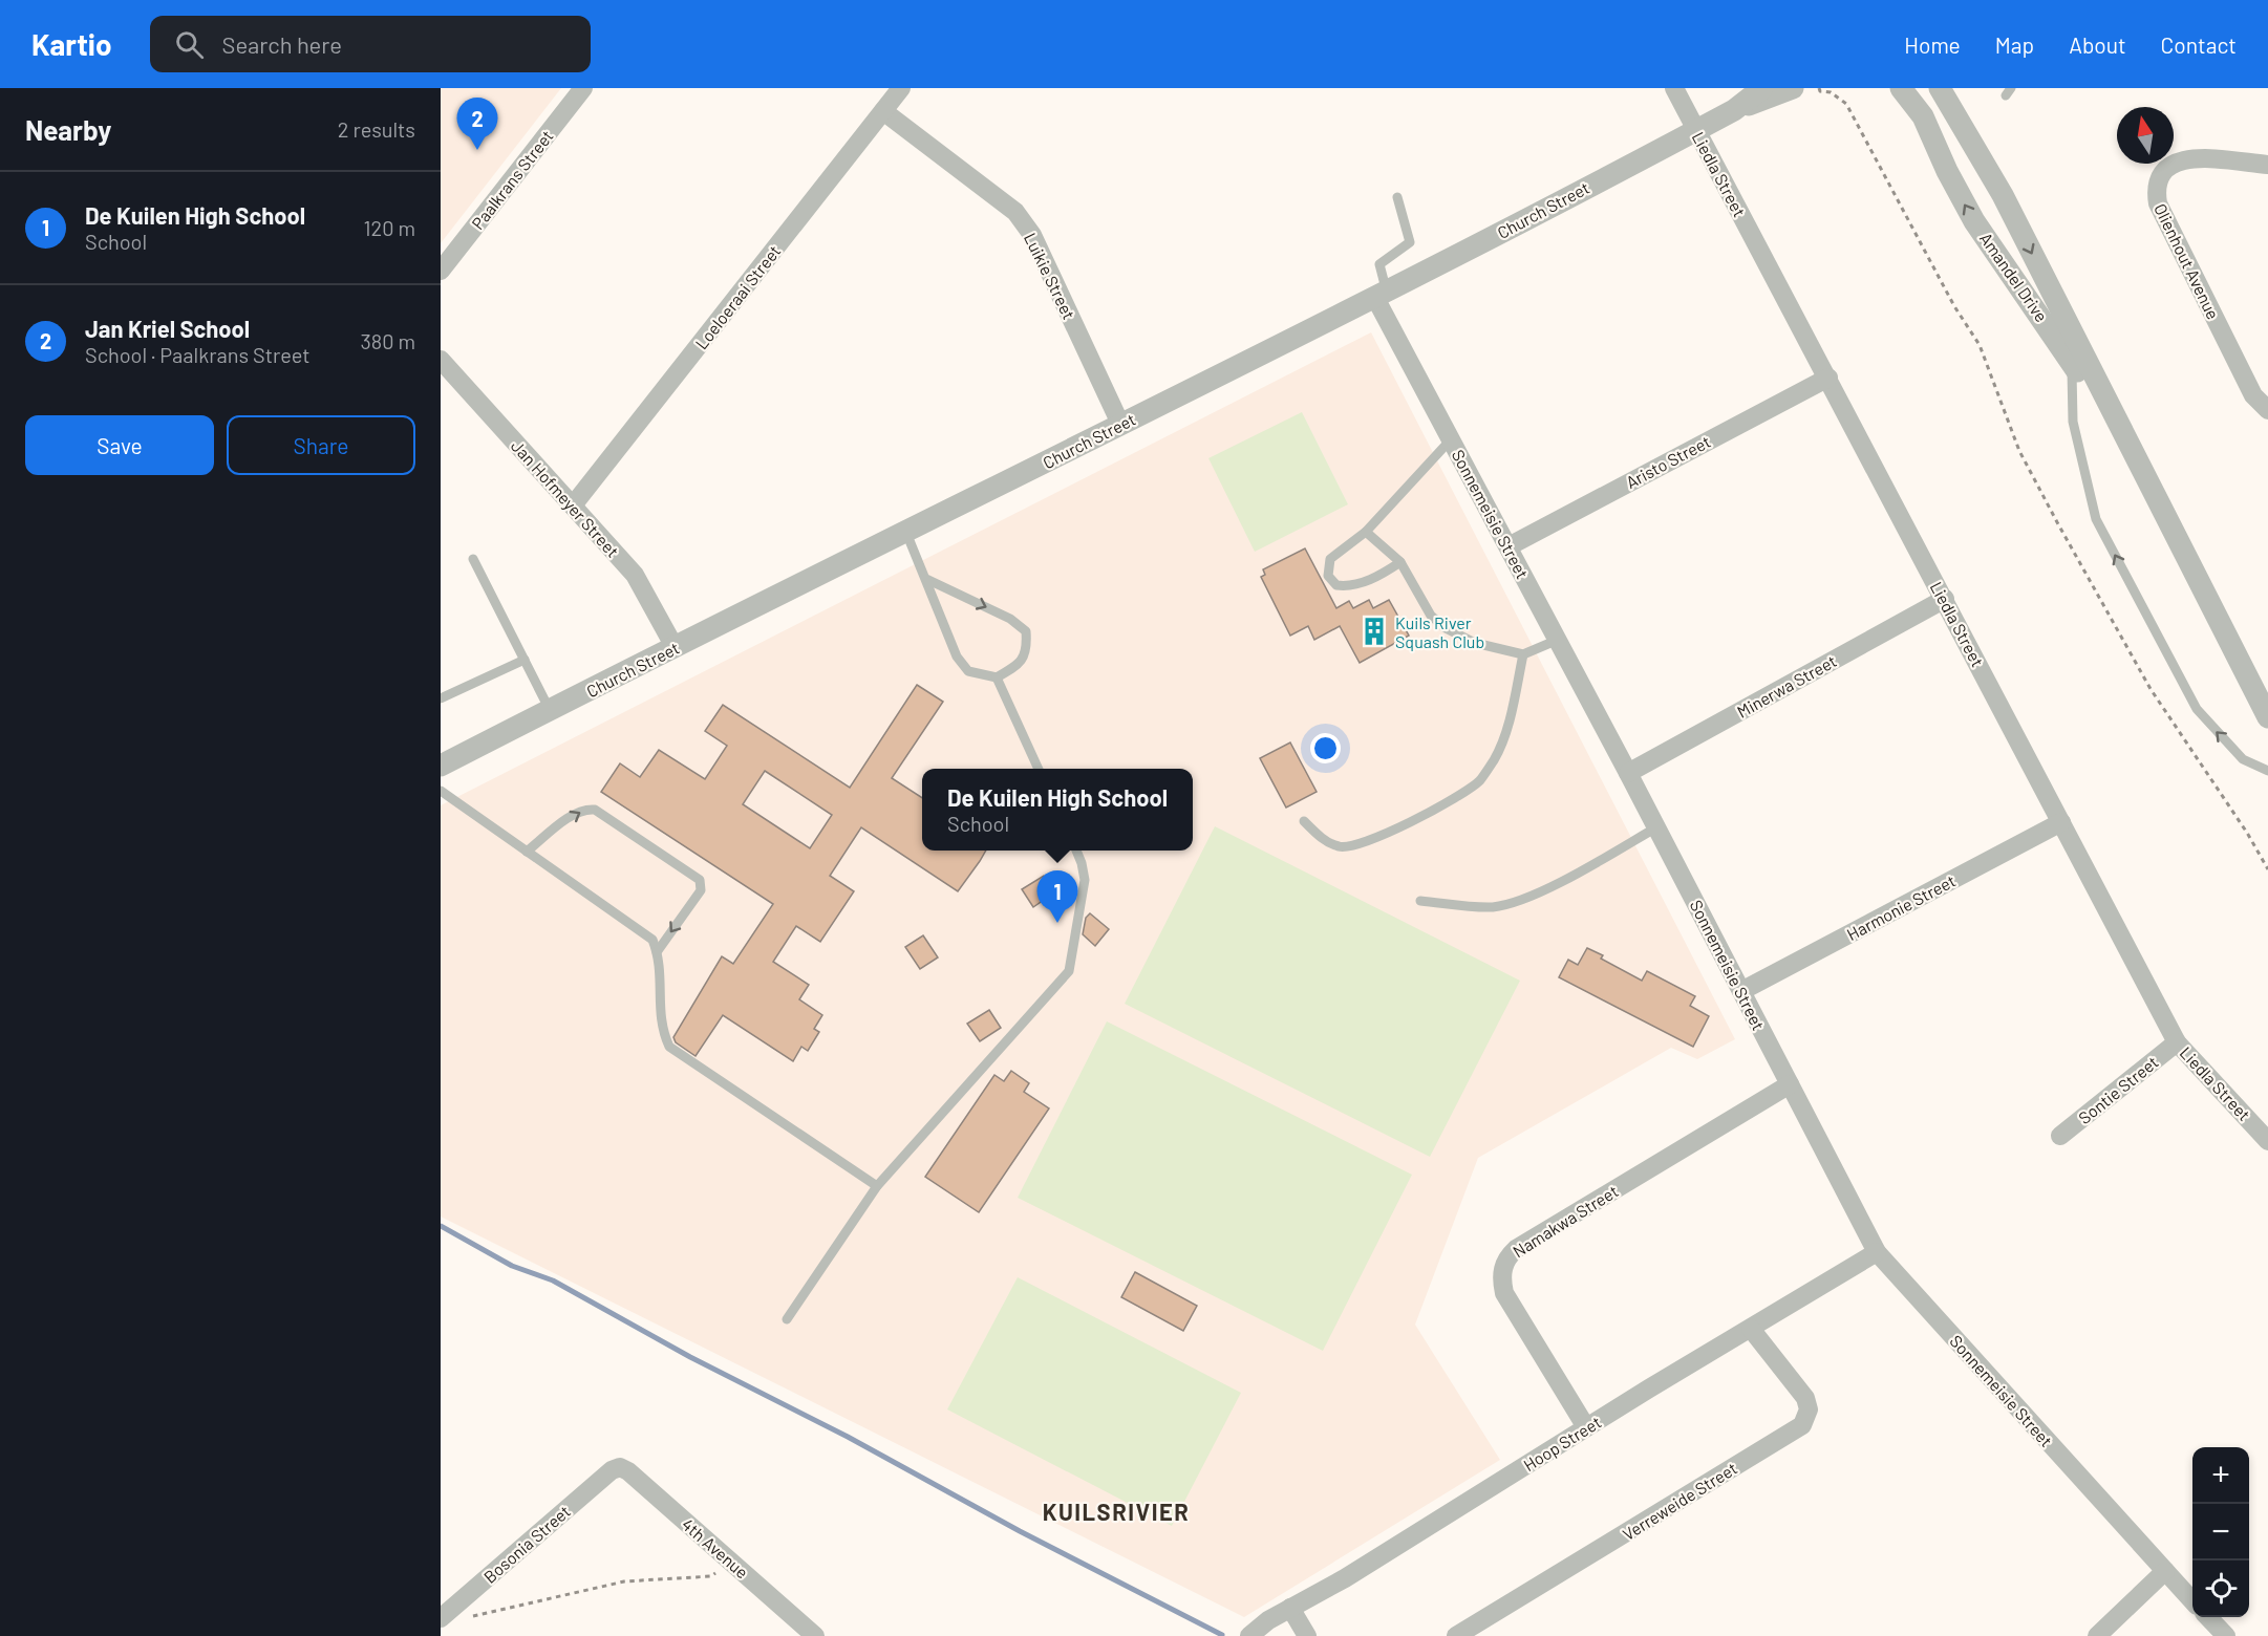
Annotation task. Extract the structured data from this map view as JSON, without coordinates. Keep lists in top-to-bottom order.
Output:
{
  "streets": {
    "street": [
      "Liedla Street",
      "Paalkrans Street",
      "Church Street",
      "Olienhout Avenue",
      "Luikie Street",
      "Amandel Drive",
      "Loeloeraai Street",
      "Aristo Street",
      "Jan Hofmeyer Street",
      "Sonnemeisie Street",
      "Minerwa Street",
      "Harmonie Street",
      "Sontie Street",
      "Namakwa Street",
      "Hoop Street",
      "Verreweide Street",
      "Bosonia Street",
      "4th Avenue"
    ]
  },
  "crossings": [
    ["Liedla Street", "Church Street"],
    ["Liedla Street", "Aristo Street"],
    ["Liedla Street", "Minerwa Street"],
    ["Liedla Street", "Harmonie Street"],
    ["Liedla Street", "Sontie Street"],
    ["Church Street", "Luikie Street"],
    ["Church Street", "Jan Hofmeyer Street"],
    ["Church Street", "Sonnemeisie Street"],
    ["Luikie Street", "Loeloeraai Street"],
    ["Loeloeraai Street", "Jan Hofmeyer Street"],
    ["Aristo Street", "Sonnemeisie Street"],
    ["Sonnemeisie Street", "Minerwa Street"],
    ["Sonnemeisie Street", "Harmonie Street"],
    ["Sonnemeisie Street", "Namakwa Street"],
    ["Sonnemeisie Street", "Hoop Street"],
    ["Namakwa Street", "Hoop Street"],
    ["Hoop Street", "Verreweide Street"],
    ["Bosonia Street", "4th Avenue"]
  ],
  "districts": ["KUILSRIVIER"],
  "places": {
    "building": ["Kuils River Squash Club"]
  },
  "north": "top",
  "page": {
    "header": "Kartio",
    "search": "Search here",
    "nav": [
      "Home",
      "Map",
      "About",
      "Contact"
    ],
    "heading": ["Nearby", "2 results"],
    "pins": ["2", "1"],
    "list": [
      {
        "mark": "1",
        "name": "De Kuilen High School",
        "note": "School",
        "value": "120 m"
      },
      {
        "mark": "2",
        "name": "Jan Kriel School",
        "note": "School · Paalkrans Street",
        "value": "380 m"
      }
    ],
    "buttons": ["Save", "Share"],
    "popup": ["De Kuilen High School", "School"],
    "map_buttons": ["+", "−"]
  }
}
